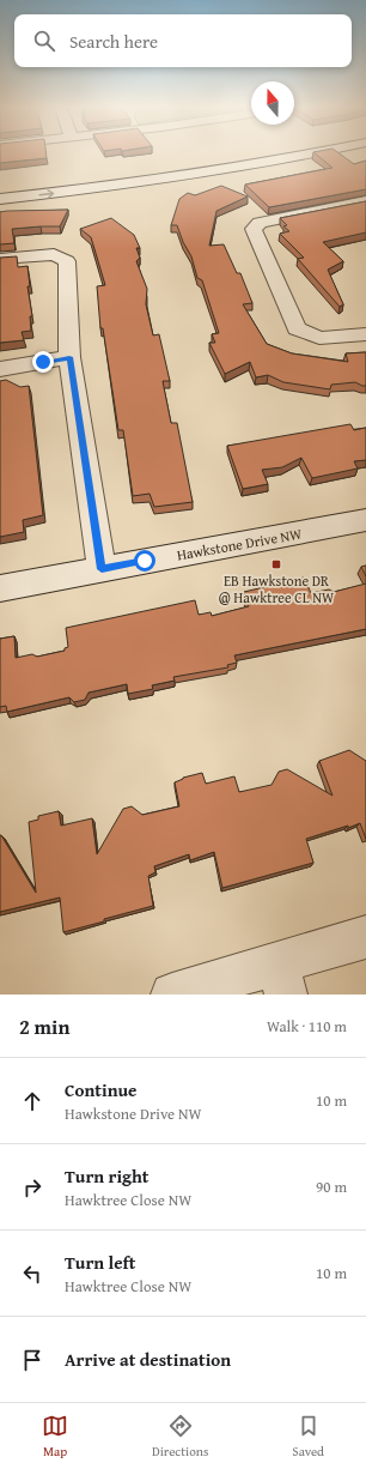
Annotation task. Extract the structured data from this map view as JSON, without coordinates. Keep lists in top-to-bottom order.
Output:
{
  "streets": {
    "street": ["Hawkstone Drive NW"]
  },
  "places": {
    "transit": ["EB Hawkstone DR @ Hawktree CL NW"]
  },
  "north": "top",
  "page": {
    "search": "Search here",
    "heading": ["2 min", "Walk · 110 m"],
    "list": [
      ["Continue", "Hawkstone Drive NW", "10 m"],
      ["Turn right", "Hawktree Close NW", "90 m"],
      ["Turn left", "Hawktree Close NW", "10 m"],
      "Arrive at destination"
    ],
    "nav": ["Map", "Directions", "Saved"]
  }
}
